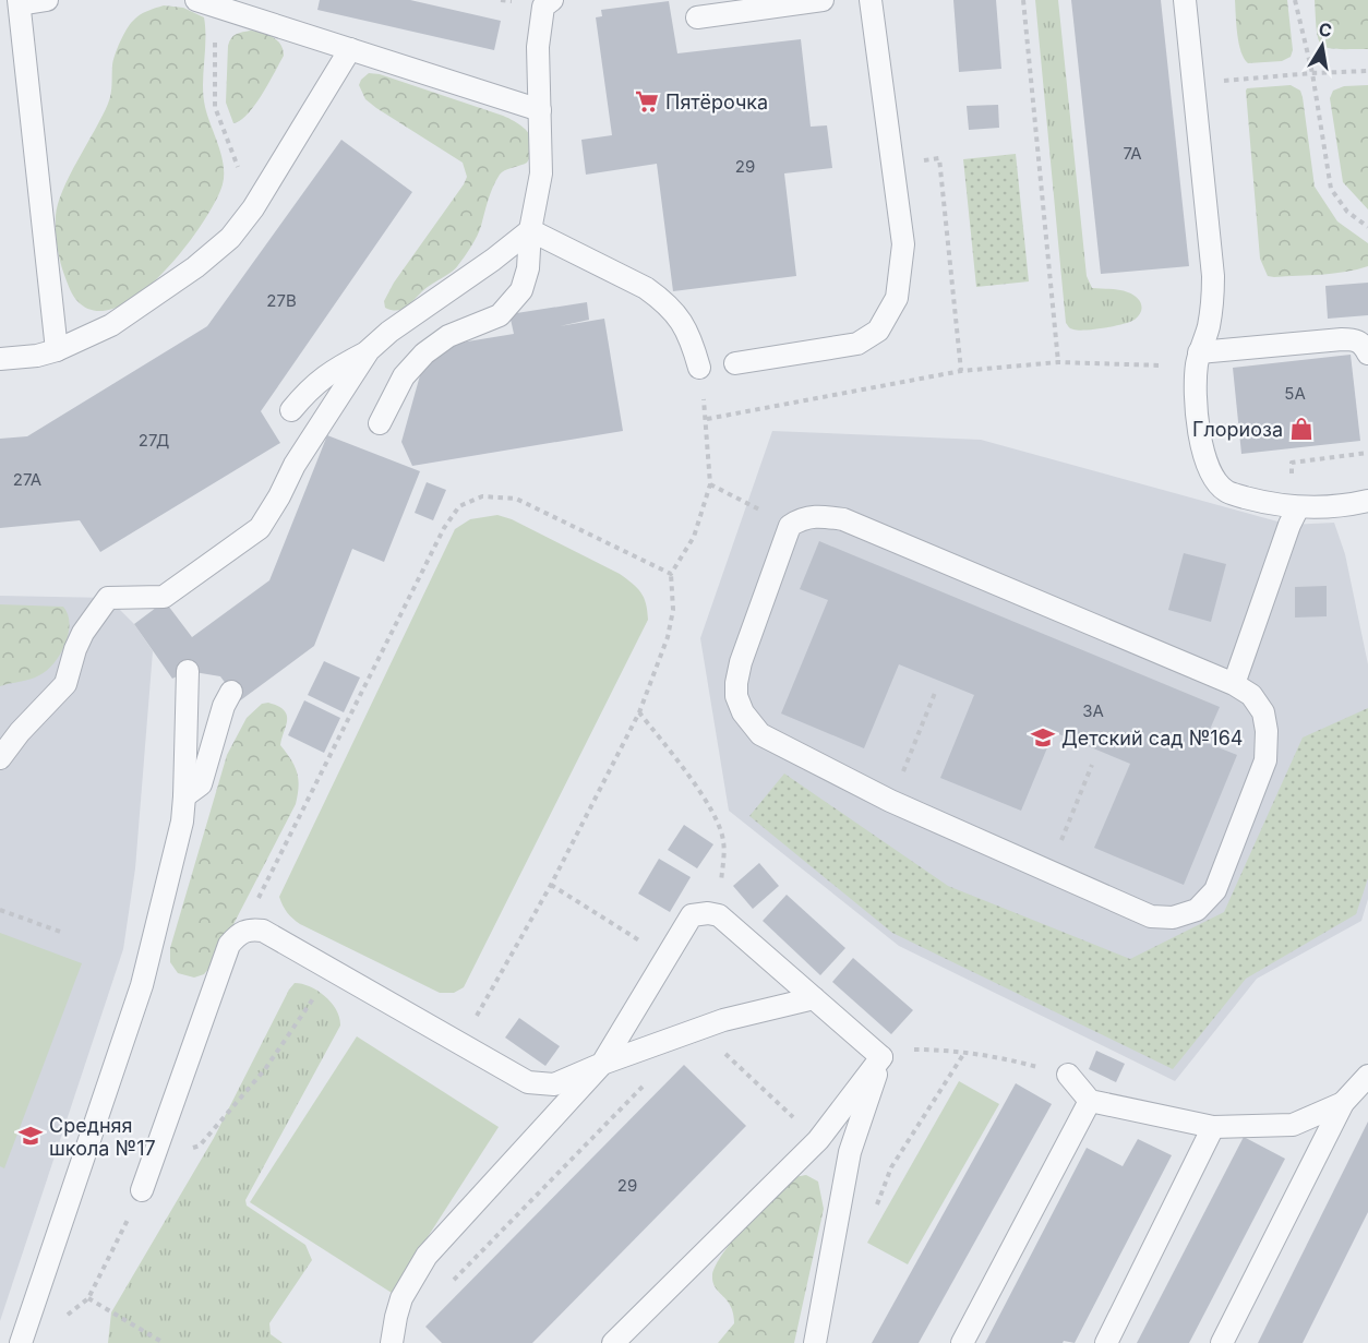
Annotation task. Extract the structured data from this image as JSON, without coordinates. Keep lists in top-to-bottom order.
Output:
{
  "places": {
    "supermarket": ["Пятёрочка"],
    "shop": ["Глориоза"],
    "school or university": ["Детский сад №164", "Средняя школа №17"]
  },
  "house_numbers": [
    "7А",
    "29",
    "27В",
    "5А",
    "27Д",
    "27А",
    "3А",
    "29"
  ],
  "north": "top"
}
